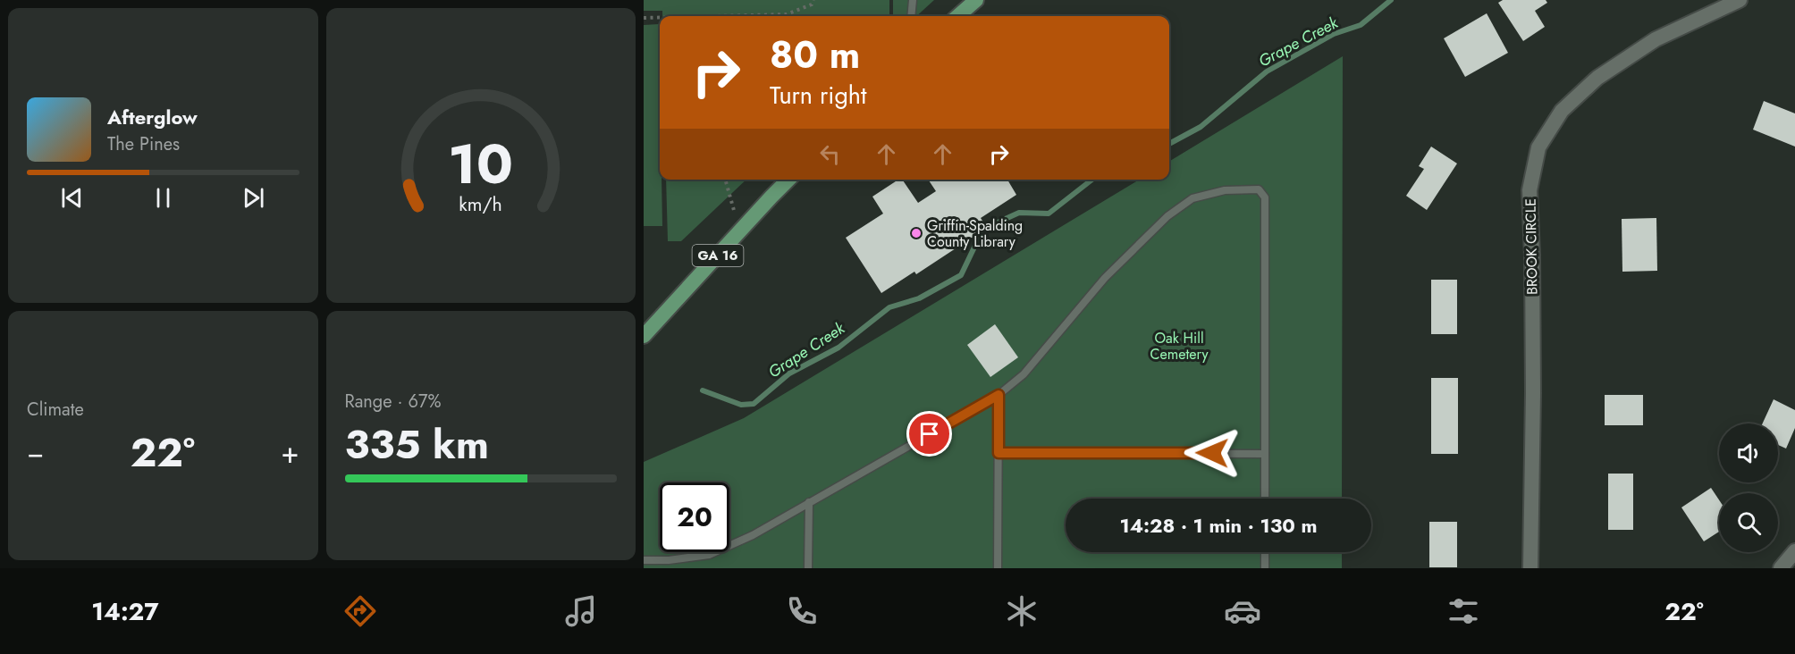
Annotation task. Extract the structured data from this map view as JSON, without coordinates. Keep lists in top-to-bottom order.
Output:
{
  "streets": {
    "main road": ["GA 16"],
    "street": ["BROOK CIRCLE"]
  },
  "water": ["Grape Creek"],
  "parks": ["Oak Hill Cemetery"],
  "places": ["Griffin-Spalding County Library"],
  "page": {
    "turn": ["80 m", "Turn right"],
    "song": ["Afterglow", "The Pines"],
    "tile": [
      "Climate",
      ["Range · 67%", "335 km"]
    ],
    "heat": ["−", "22°", "+"],
    "limit": "20",
    "trip": "14:28 · 1 min · 130 m",
    "tabs": ["14:27", "22°"],
    "gauge": ["10", "km/h"]
  }
}
